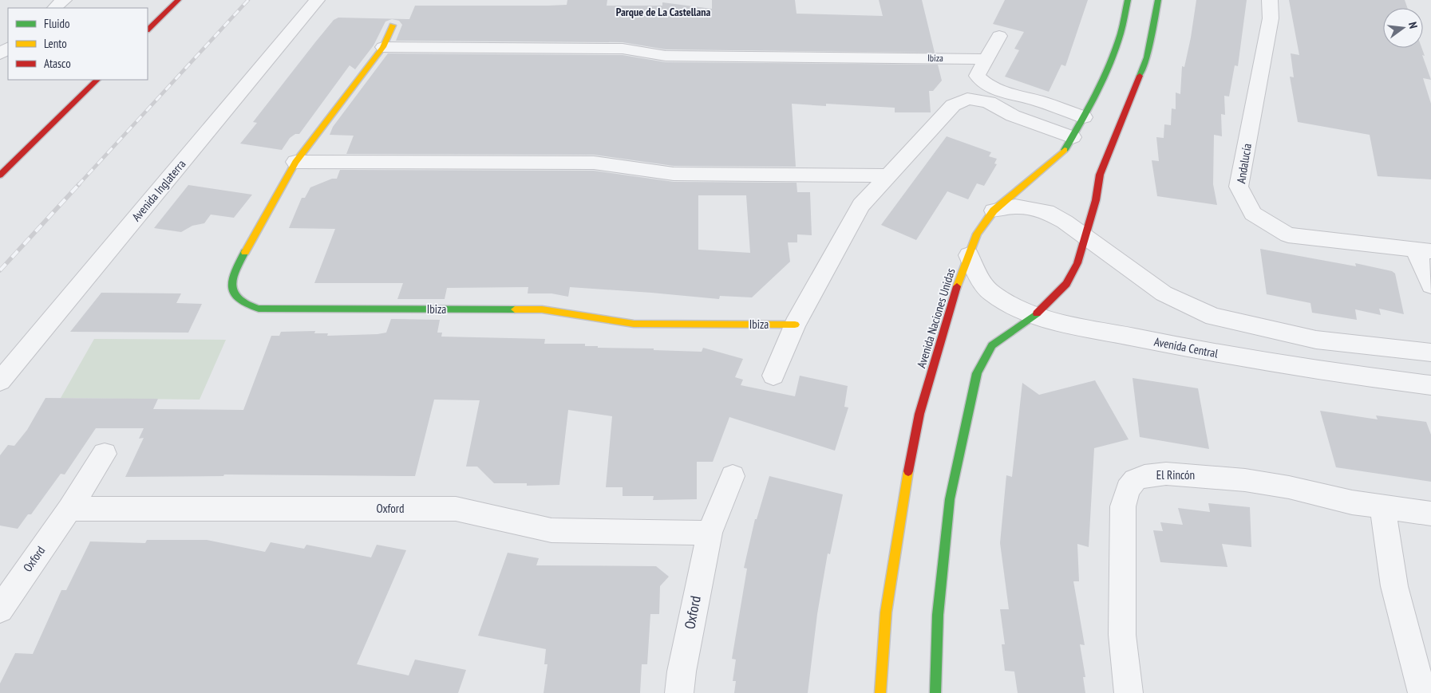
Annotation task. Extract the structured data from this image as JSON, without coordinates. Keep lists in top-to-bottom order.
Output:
{
  "streets": {
    "street": [
      "Ibiza",
      "Andalucía",
      "Avenida Inglaterra",
      "Avenida Naciones Unidas",
      "Avenida Central",
      "El Rincón",
      "Oxford"
    ]
  },
  "crossings": [
    ["Avenida Naciones Unidas", "Avenida Central"]
  ],
  "districts": ["Parque de La Castellana"],
  "legend": ["Fluido", "Lento", "Atasco"],
  "north": "right"
}
